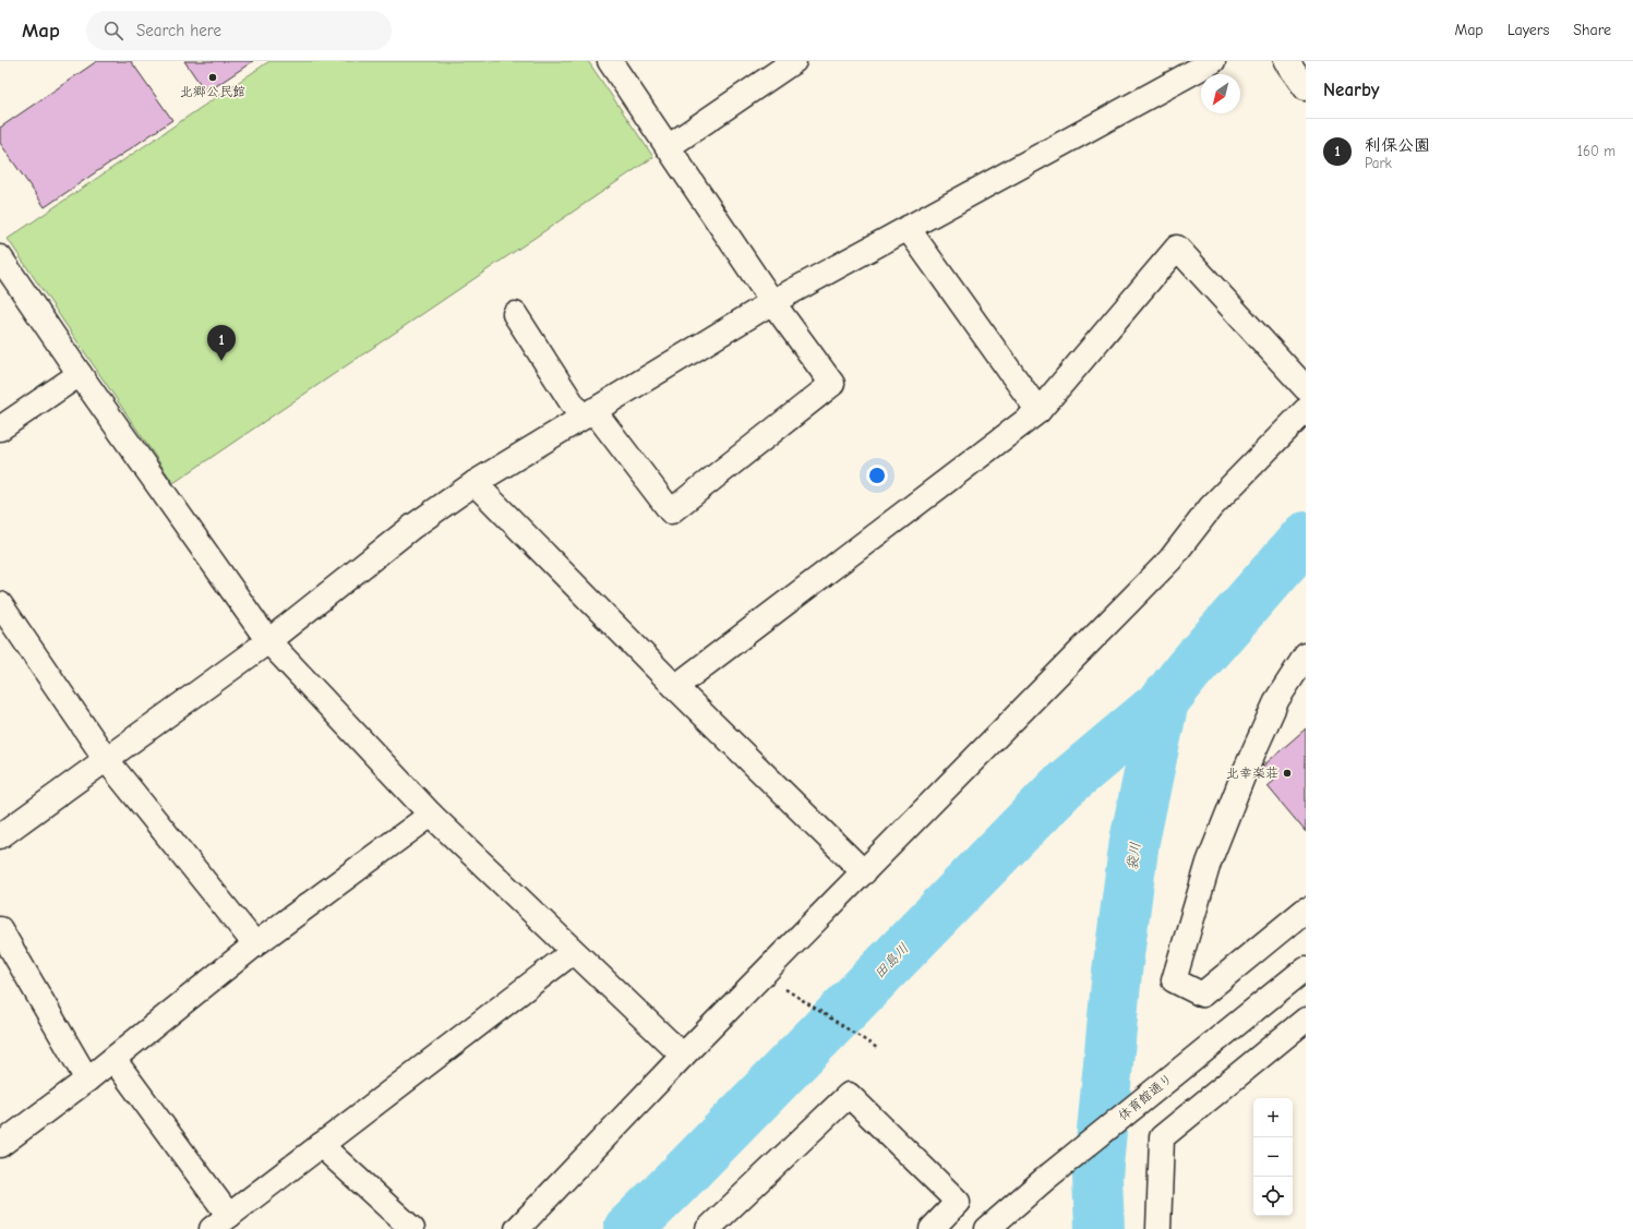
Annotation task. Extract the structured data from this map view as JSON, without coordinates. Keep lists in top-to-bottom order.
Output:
{
  "streets": {
    "street": ["体育館通り"]
  },
  "water": ["袋川", "田島川"],
  "places": ["北郷公民館", "北幸楽荘"],
  "north": "bottom left",
  "page": {
    "header": "Map",
    "search": "Search here",
    "nav": ["Map", "Layers", "Share"],
    "heading": "Nearby",
    "list": [
      {
        "mark": "1",
        "name": "利保公園",
        "note": "Park",
        "value": "160 m"
      }
    ],
    "pins": "1",
    "map_buttons": ["+", "−"]
  }
}
